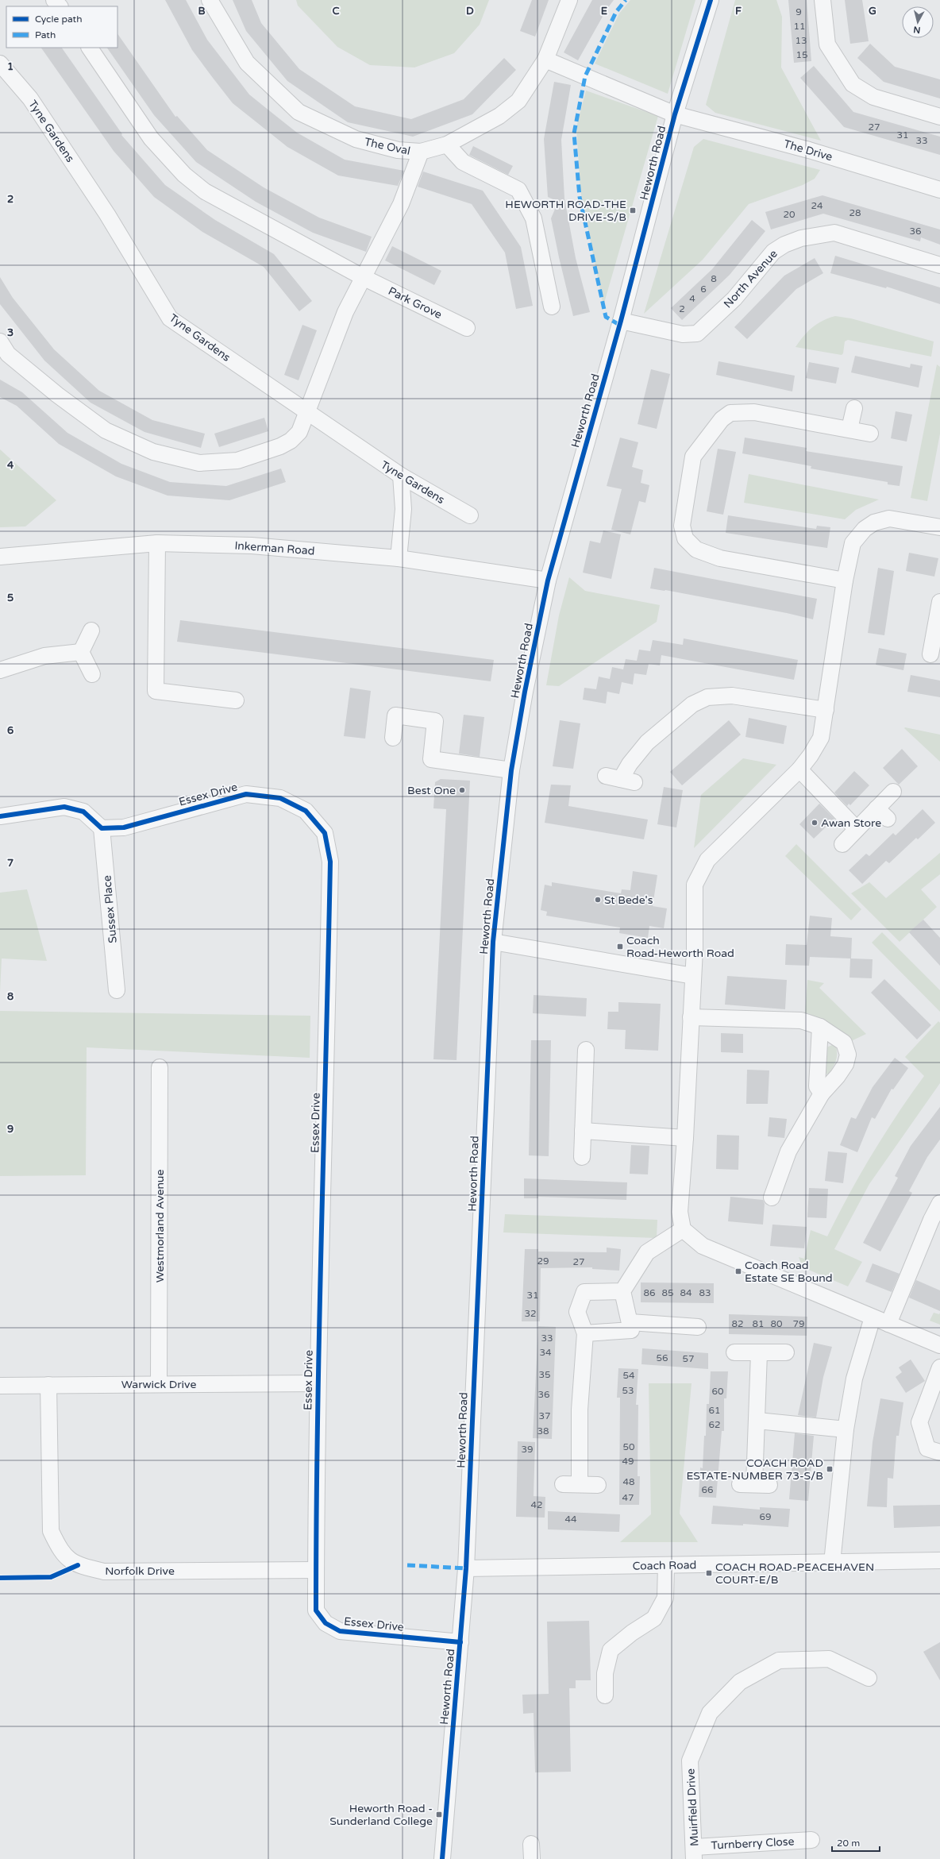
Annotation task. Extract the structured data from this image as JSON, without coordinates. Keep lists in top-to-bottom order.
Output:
{
  "streets": {
    "street": [
      "Tyne Gardens",
      "The Oval",
      "The Drive",
      "Heworth Road",
      "North Avenue",
      "Park Grove",
      "Inkerman Road",
      "Essex Drive",
      "Sussex Place",
      "Westmorland Avenue",
      "Warwick Drive",
      "Coach Road",
      "Norfolk Drive",
      "Muirfield Drive",
      "Turnberry Close"
    ]
  },
  "crossings": [
    ["The Oval", "The Drive"],
    ["The Drive", "Heworth Road"],
    ["Heworth Road", "North Avenue"],
    ["Heworth Road", "Inkerman Road"],
    ["Heworth Road", "Essex Drive"],
    ["Heworth Road", "Coach Road"],
    ["Essex Drive", "Sussex Place"],
    ["Essex Drive", "Warwick Drive"],
    ["Essex Drive", "Norfolk Drive"],
    ["Westmorland Avenue", "Warwick Drive"],
    ["Warwick Drive", "Norfolk Drive"],
    ["Muirfield Drive", "Turnberry Close"]
  ],
  "places": {
    "transit": [
      "HEWORTH ROAD-THE DRIVE-S/B",
      "Coach Road-Heworth Road",
      "Coach Road Estate SE Bound",
      "COACH ROAD ESTATE-NUMBER 73-S/B",
      "COACH ROAD-PEACEHAVEN COURT-E/B",
      "Heworth Road - Sunderland College"
    ],
    "other": ["Best One", "Awan Store", "St Bede's"]
  },
  "house_numbers": [
    "9",
    "11",
    "13",
    "15",
    "27",
    "31",
    "33",
    "24",
    "28",
    "20",
    "36",
    "8",
    "6",
    "4",
    "2",
    "29",
    "27",
    "86",
    "85",
    "84",
    "83",
    "31",
    "32",
    "82",
    "81",
    "80",
    "79",
    "33",
    "34",
    "56",
    "57",
    "35",
    "54",
    "53",
    "60",
    "36",
    "61",
    "37",
    "62",
    "38",
    "50",
    "39",
    "49",
    "48",
    "66",
    "47",
    "42",
    "69",
    "44"
  ],
  "legend": ["Cycle path", "Path"],
  "scale_bar": "20 m",
  "north": "bottom",
  "grid": {
    "columns": [
      "B",
      "C",
      "D",
      "E",
      "F",
      "G"
    ],
    "rows": [
      "1",
      "2",
      "3",
      "4",
      "5",
      "6",
      "7",
      "8",
      "9"
    ]
  }
}
